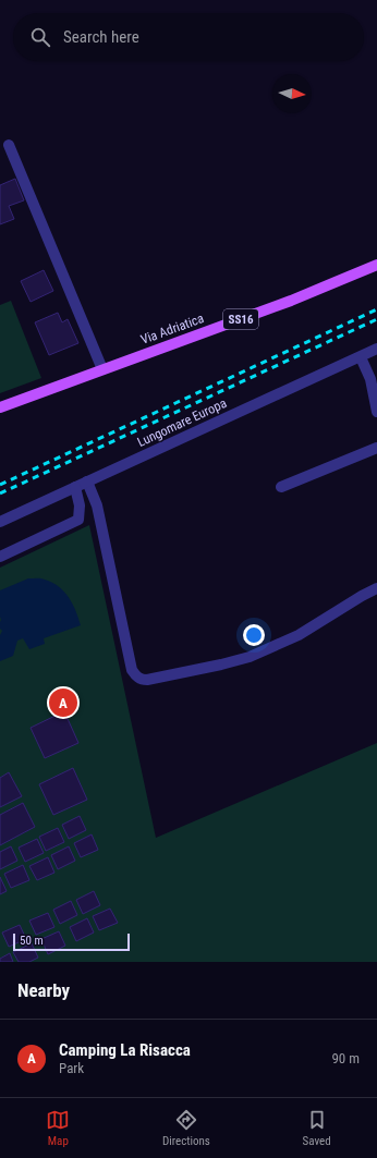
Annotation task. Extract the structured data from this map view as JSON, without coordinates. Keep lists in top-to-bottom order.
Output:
{
  "streets": {
    "main road": ["SS16", "Via Adriatica"],
    "street": ["Lungomare Europa"]
  },
  "scale_bar": "50 m",
  "north": "right",
  "page": {
    "search": "Search here",
    "pins": "A",
    "scale": "50 m",
    "heading": "Nearby",
    "list": [
      {
        "mark": "A",
        "name": "Camping La Risacca",
        "note": "Park",
        "value": "90 m"
      }
    ],
    "nav": ["Map", "Directions", "Saved"]
  }
}
